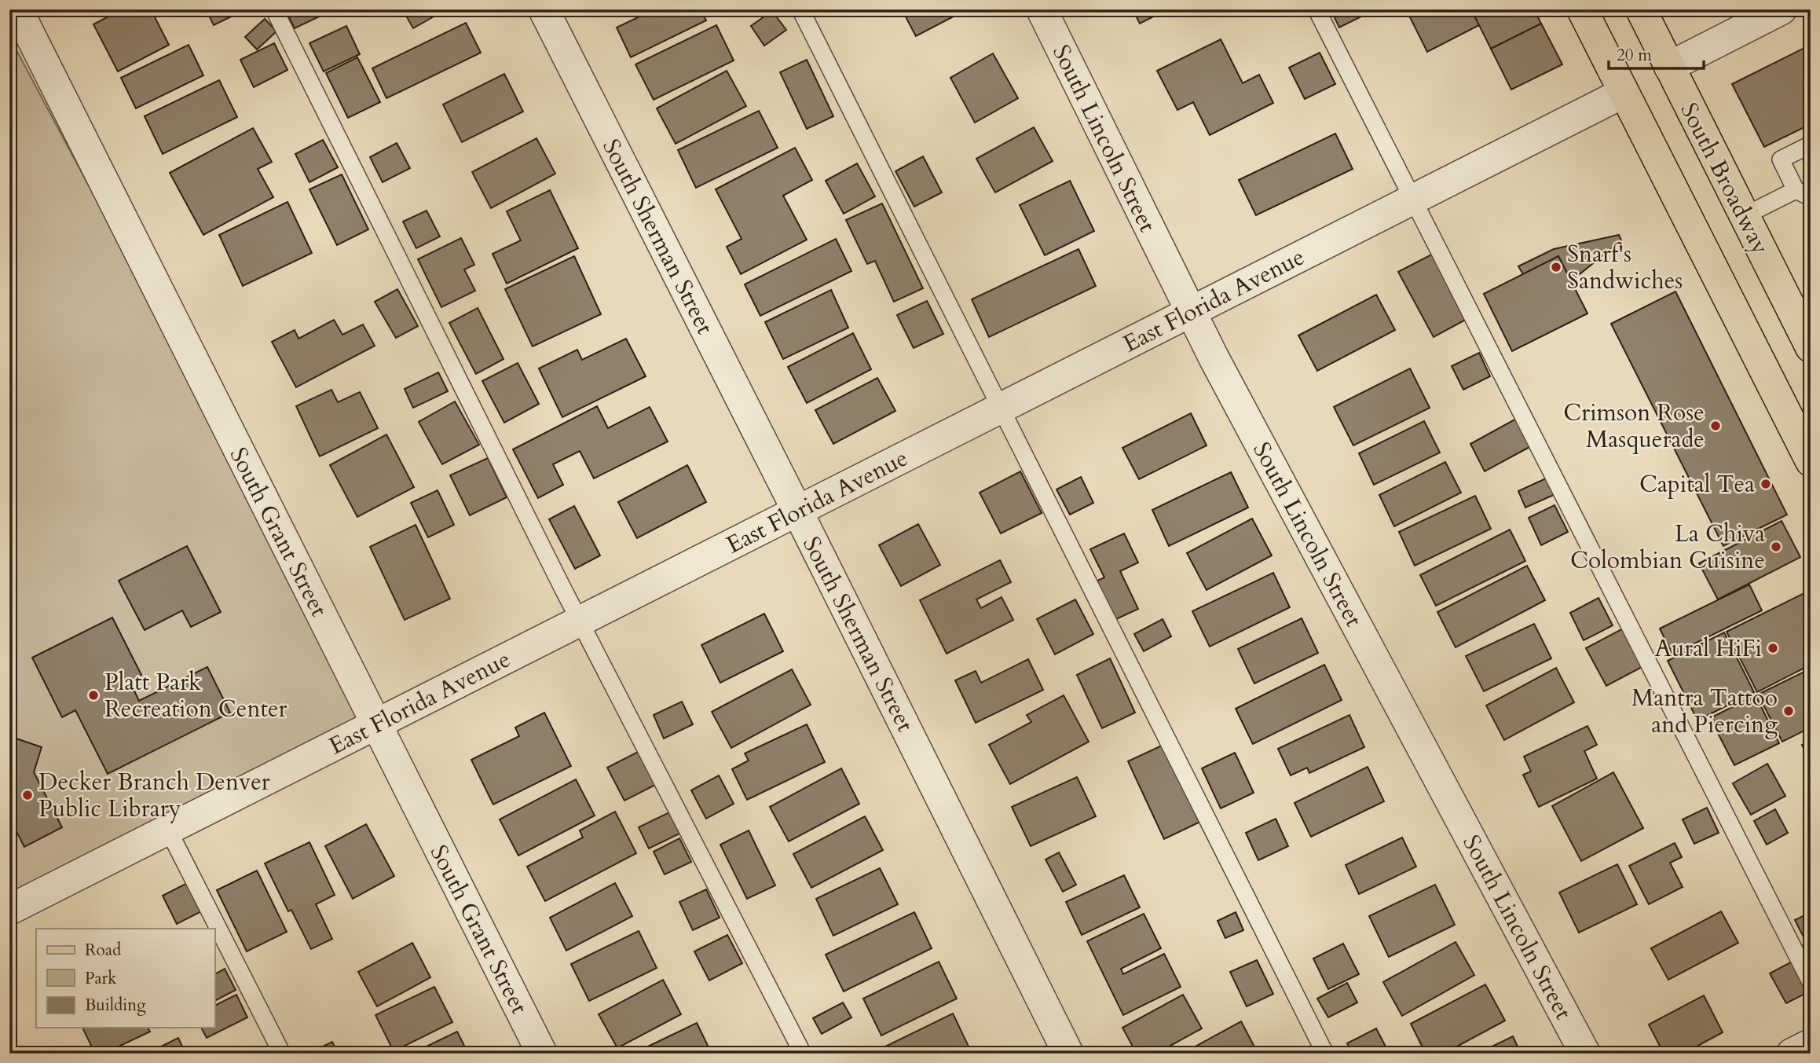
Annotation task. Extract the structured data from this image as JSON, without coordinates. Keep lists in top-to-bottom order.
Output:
{
  "streets": {
    "main road": ["South Broadway"],
    "street": [
      "South Lincoln Street",
      "South Sherman Street",
      "East Florida Avenue",
      "South Grant Street"
    ]
  },
  "crossings": [
    ["South Lincoln Street", "East Florida Avenue"],
    ["South Sherman Street", "East Florida Avenue"],
    ["East Florida Avenue", "South Grant Street"]
  ],
  "places": [
    "Snarf's Sandwiches",
    "Crimson Rose Masquerade",
    "Capital Tea",
    "La Chiva Colombian Cuisine",
    "Aural HiFi",
    "Platt Park Recreation Center",
    "Mantra Tattoo and Piercing",
    "Decker Branch Denver Public Library"
  ],
  "legend": ["Road", "Park", "Building"],
  "scale_bar": "20 m"
}
